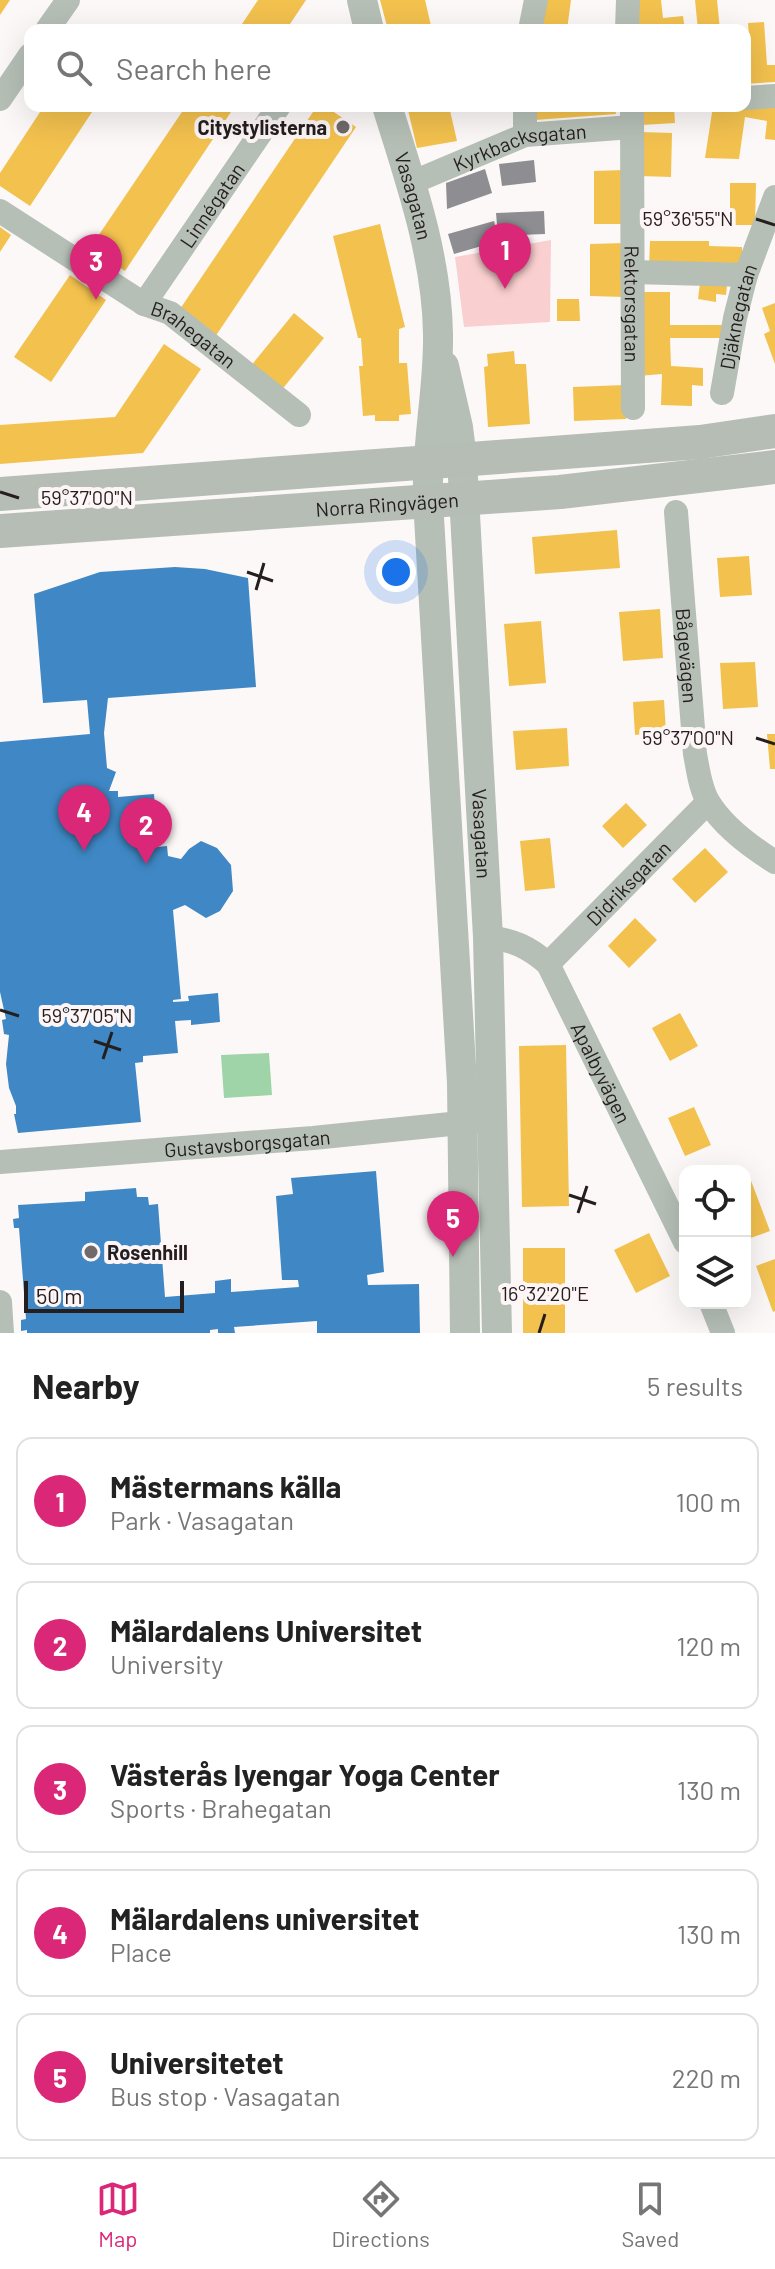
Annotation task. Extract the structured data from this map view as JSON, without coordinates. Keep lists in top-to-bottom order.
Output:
{
  "streets": {
    "main road": ["Norra Ringvägen"],
    "street": [
      "Kyrkbacksgatan",
      "Vasagatan",
      "Linnégatan",
      "Rektorsgatan",
      "Djäknegatan",
      "Brahegatan",
      "Bågevägen",
      "Didriksgatan",
      "Apalbyvägen",
      "Gustavsborgsgatan"
    ]
  },
  "crossings": [
    ["Kyrkbacksgatan", "Vasagatan"],
    ["Kyrkbacksgatan", "Rektorsgatan"],
    ["Vasagatan", "Norra Ringvägen"],
    ["Vasagatan", "Gustavsborgsgatan"],
    ["Linnégatan", "Brahegatan"],
    ["Bågevägen", "Didriksgatan"],
    ["Didriksgatan", "Apalbyvägen"]
  ],
  "places": ["Citystylisterna", "Rosenhill"],
  "scale_bar": "50 m",
  "page": {
    "search": "Search here",
    "pins": [
      "1",
      "3",
      "4",
      "2",
      "5"
    ],
    "scale": "50 m",
    "heading": ["Nearby", "5 results"],
    "list": [
      {
        "mark": "1",
        "name": "Mästermans källa",
        "note": "Park · Vasagatan",
        "value": "100 m"
      },
      {
        "mark": "2",
        "name": "Mälardalens Universitet",
        "note": "University",
        "value": "120 m"
      },
      {
        "mark": "3",
        "name": "Västerås Iyengar Yoga Center",
        "note": "Sports · Brahegatan",
        "value": "130 m"
      },
      {
        "mark": "4",
        "name": "Mälardalens universitet",
        "note": "Place",
        "value": "130 m"
      },
      {
        "mark": "5",
        "name": "Universitetet",
        "note": "Bus stop · Vasagatan",
        "value": "220 m"
      }
    ],
    "nav": ["Map", "Directions", "Saved"]
  },
  "coordinates": [
    "59°36'55\"N",
    "59°37'00\"N",
    "59°37'05\"N",
    "16°32'20\"E"
  ]
}
